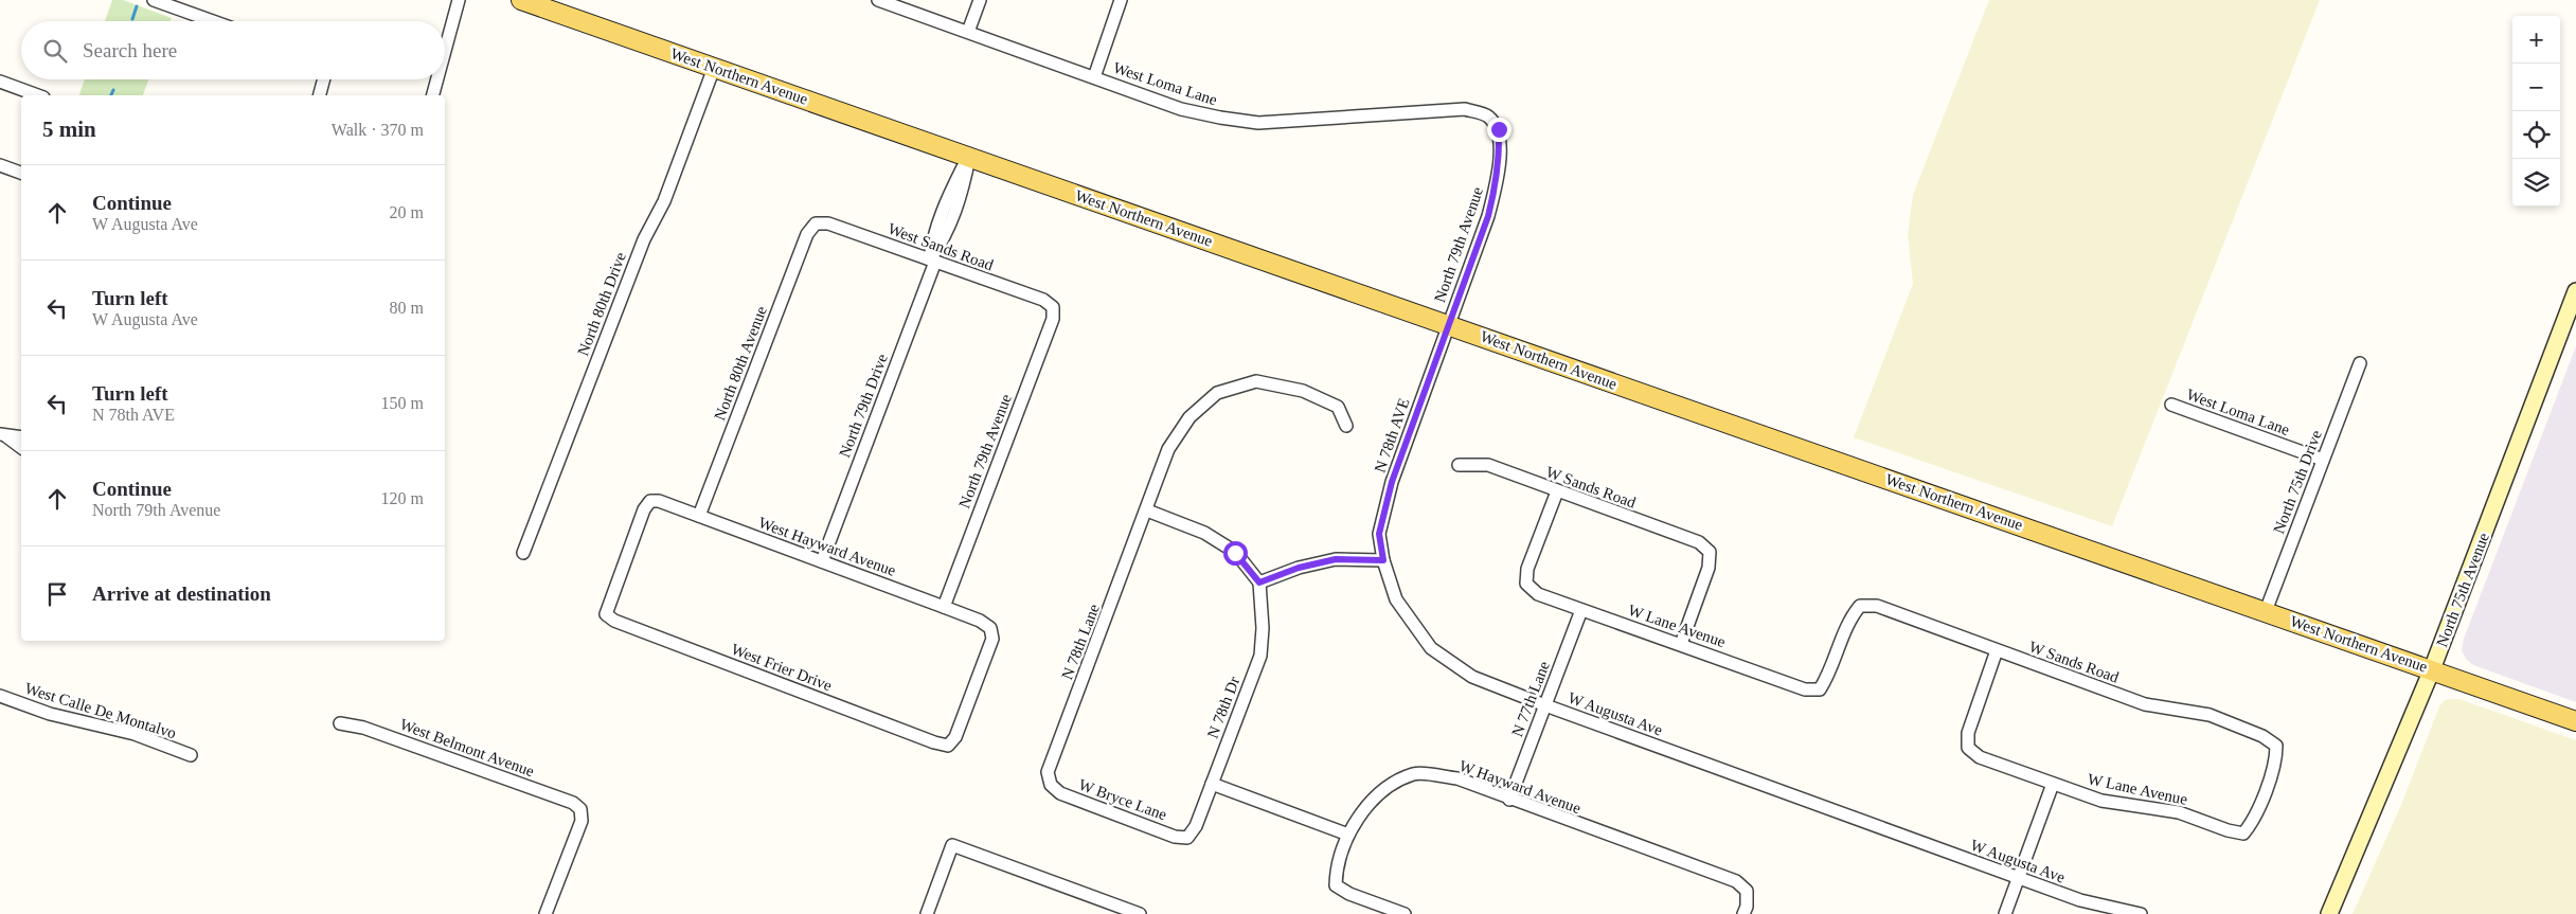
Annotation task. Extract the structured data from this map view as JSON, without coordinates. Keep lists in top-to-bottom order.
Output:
{
  "streets": {
    "main road": ["West Northern Avenue", "North 75th Avenue"],
    "street": [
      "West Loma Lane",
      "North 79th Avenue",
      "West Sands Road",
      "North 80th Drive",
      "North 80th Avenue",
      "North 79th Drive",
      "N 78th AVE",
      "North 75th Drive",
      "W Sands Road",
      "West Hayward Avenue",
      "W Lane Avenue",
      "N 78th Lane",
      "West Frier Drive",
      "N 77th Lane",
      "N 78th Dr",
      "West Calle De Montalvo",
      "W Augusta Ave",
      "West Belmont Avenue",
      "W Hayward Avenue",
      "W Bryce Lane"
    ]
  },
  "crossings": [
    ["West Northern Avenue", "North 79th Avenue"],
    ["West Northern Avenue", "North 80th Drive"],
    ["West Northern Avenue", "North 79th Drive"],
    ["West Northern Avenue", "N 78th AVE"],
    ["West Northern Avenue", "North 75th Drive"],
    ["West Northern Avenue", "North 75th Avenue"],
    ["West Loma Lane", "North 79th Avenue"],
    ["West Loma Lane", "North 75th Drive"],
    ["North 79th Avenue", "West Sands Road"],
    ["North 79th Avenue", "N 78th AVE"],
    ["North 79th Avenue", "West Hayward Avenue"],
    ["West Sands Road", "North 80th Avenue"],
    ["West Sands Road", "North 79th Drive"],
    ["North 80th Avenue", "West Hayward Avenue"],
    ["North 79th Drive", "West Hayward Avenue"],
    ["N 78th AVE", "W Augusta Ave"],
    ["W Sands Road", "W Lane Avenue"],
    ["West Hayward Avenue", "West Frier Drive"],
    ["W Lane Avenue", "N 77th Lane"],
    ["N 78th Lane", "W Bryce Lane"],
    ["N 77th Lane", "W Augusta Ave"],
    ["N 77th Lane", "W Hayward Avenue"],
    ["N 78th Dr", "W Bryce Lane"]
  ],
  "page": {
    "map_buttons": ["+", "−"],
    "search": "Search here",
    "heading": ["5 min", "Walk · 370 m"],
    "list": [
      ["Continue", "W Augusta Ave", "20 m"],
      ["Turn left", "W Augusta Ave", "80 m"],
      ["Turn left", "N 78th AVE", "150 m"],
      ["Continue", "North 79th Avenue", "120 m"],
      "Arrive at destination"
    ]
  }
}
